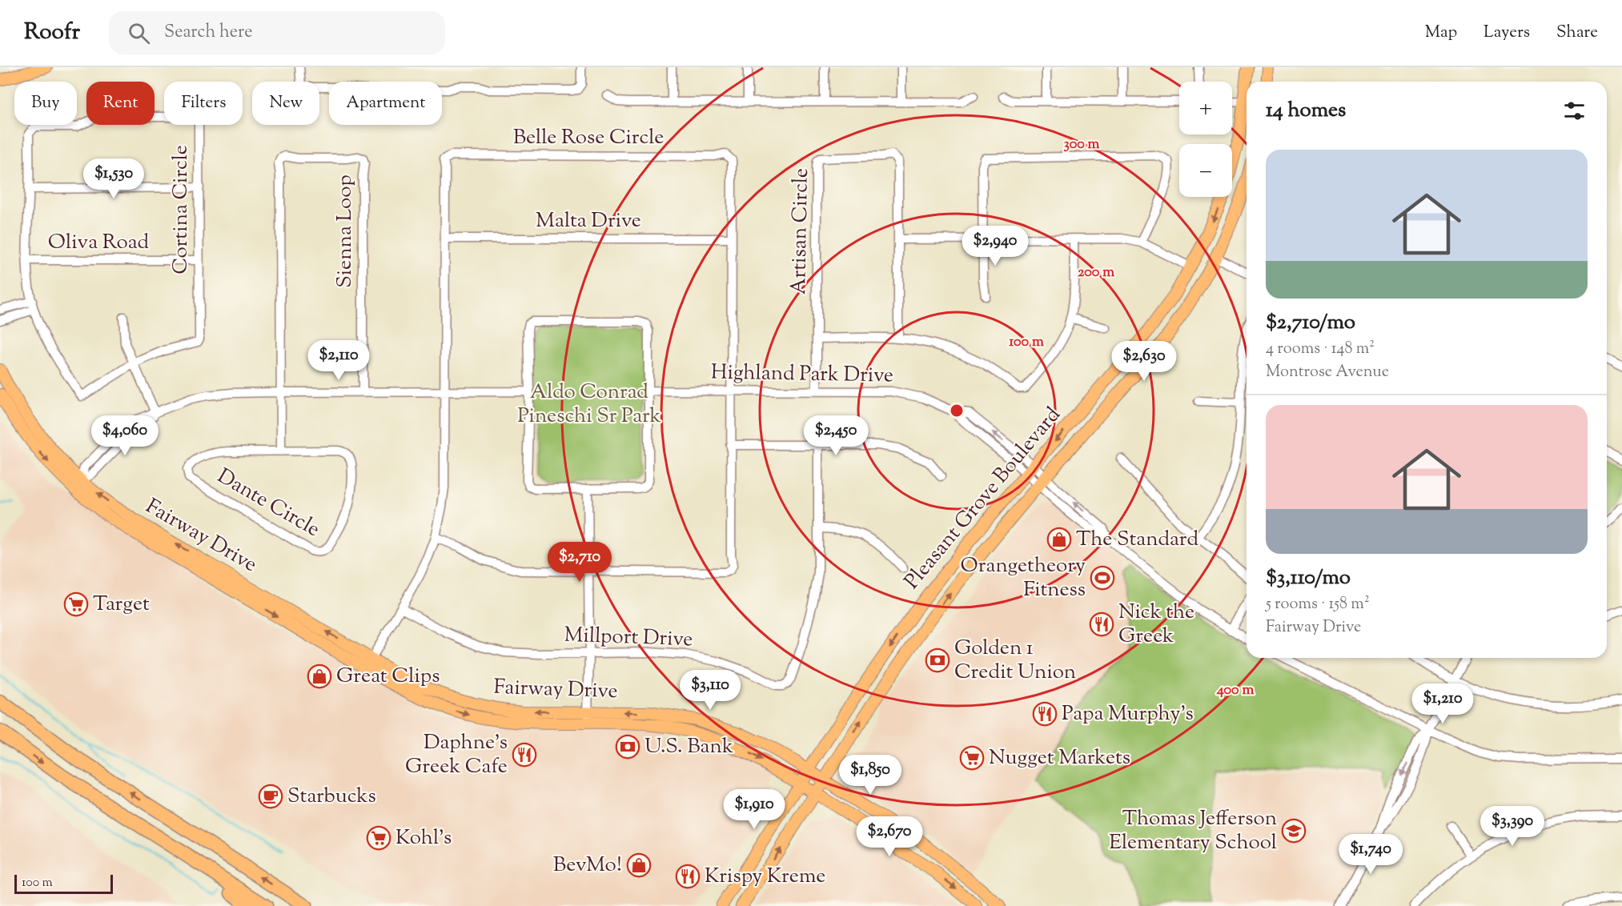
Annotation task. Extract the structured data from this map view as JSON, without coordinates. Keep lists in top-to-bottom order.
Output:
{
  "streets": {
    "main road": ["Pleasant Grove Boulevard", "Fairway Drive"],
    "street": [
      "Belle Rose Circle",
      "Cortina Circle",
      "Malta Drive",
      "Sienna Loop",
      "Artisan Circle",
      "Oliva Road",
      "Highland Park Drive",
      "Dante Circle",
      "Millport Drive"
    ]
  },
  "crossings": [
    ["Belle Rose Circle", "Malta Drive"],
    ["Belle Rose Circle", "Highland Park Drive"],
    ["Belle Rose Circle", "Fairway Drive"],
    ["Belle Rose Circle", "Millport Drive"],
    ["Cortina Circle", "Oliva Road"],
    ["Artisan Circle", "Highland Park Drive"],
    ["Highland Park Drive", "Pleasant Grove Boulevard"],
    ["Pleasant Grove Boulevard", "Fairway Drive"]
  ],
  "parks": ["Aldo Conrad Pineschi Sr Park"],
  "places": {
    "shop": ["The Standard", "Great Clips", "BevMo!"],
    "sports": ["Orangetheory Fitness"],
    "supermarket": ["Target", "Nugget Markets", "Kohl's"],
    "restaurant": [
      "Nick the Greek",
      "Papa Murphy's",
      "Daphne's Greek Cafe",
      "Krispy Kreme"
    ],
    "bank": ["Golden 1 Credit Union", "U.S. Bank"],
    "cafe": ["Starbucks"],
    "school or university": ["Thomas Jefferson Elementary School"]
  },
  "scale_bar": "100 m",
  "page": {
    "header": "Roofr",
    "search": "Search here",
    "nav": ["Map", "Layers", "Share"],
    "map_buttons": ["+", "−"],
    "chip": [
      "Buy",
      "Rent",
      "Filters",
      "New",
      "Apartment"
    ],
    "heading": "14 homes",
    "list": [
      {
        "name": "$2,710/mo",
        "note": "4 rooms · 148 m² · Montrose Avenue"
      },
      {
        "name": "$3,110/mo",
        "note": "5 rooms · 158 m² · Fairway Drive"
      }
    ],
    "price": [
      "$1,530",
      "$2,940",
      "$2,110",
      "$2,630",
      "$4,060",
      "$2,450",
      "$2,710",
      "$3,110",
      "$1,210",
      "$1,850",
      "$1,910",
      "$3,390",
      "$2,670",
      "$1,740"
    ],
    "scale": "100 m"
  },
  "rings": [
    "300 m",
    "200 m",
    "100 m",
    "400 m"
  ]
}
